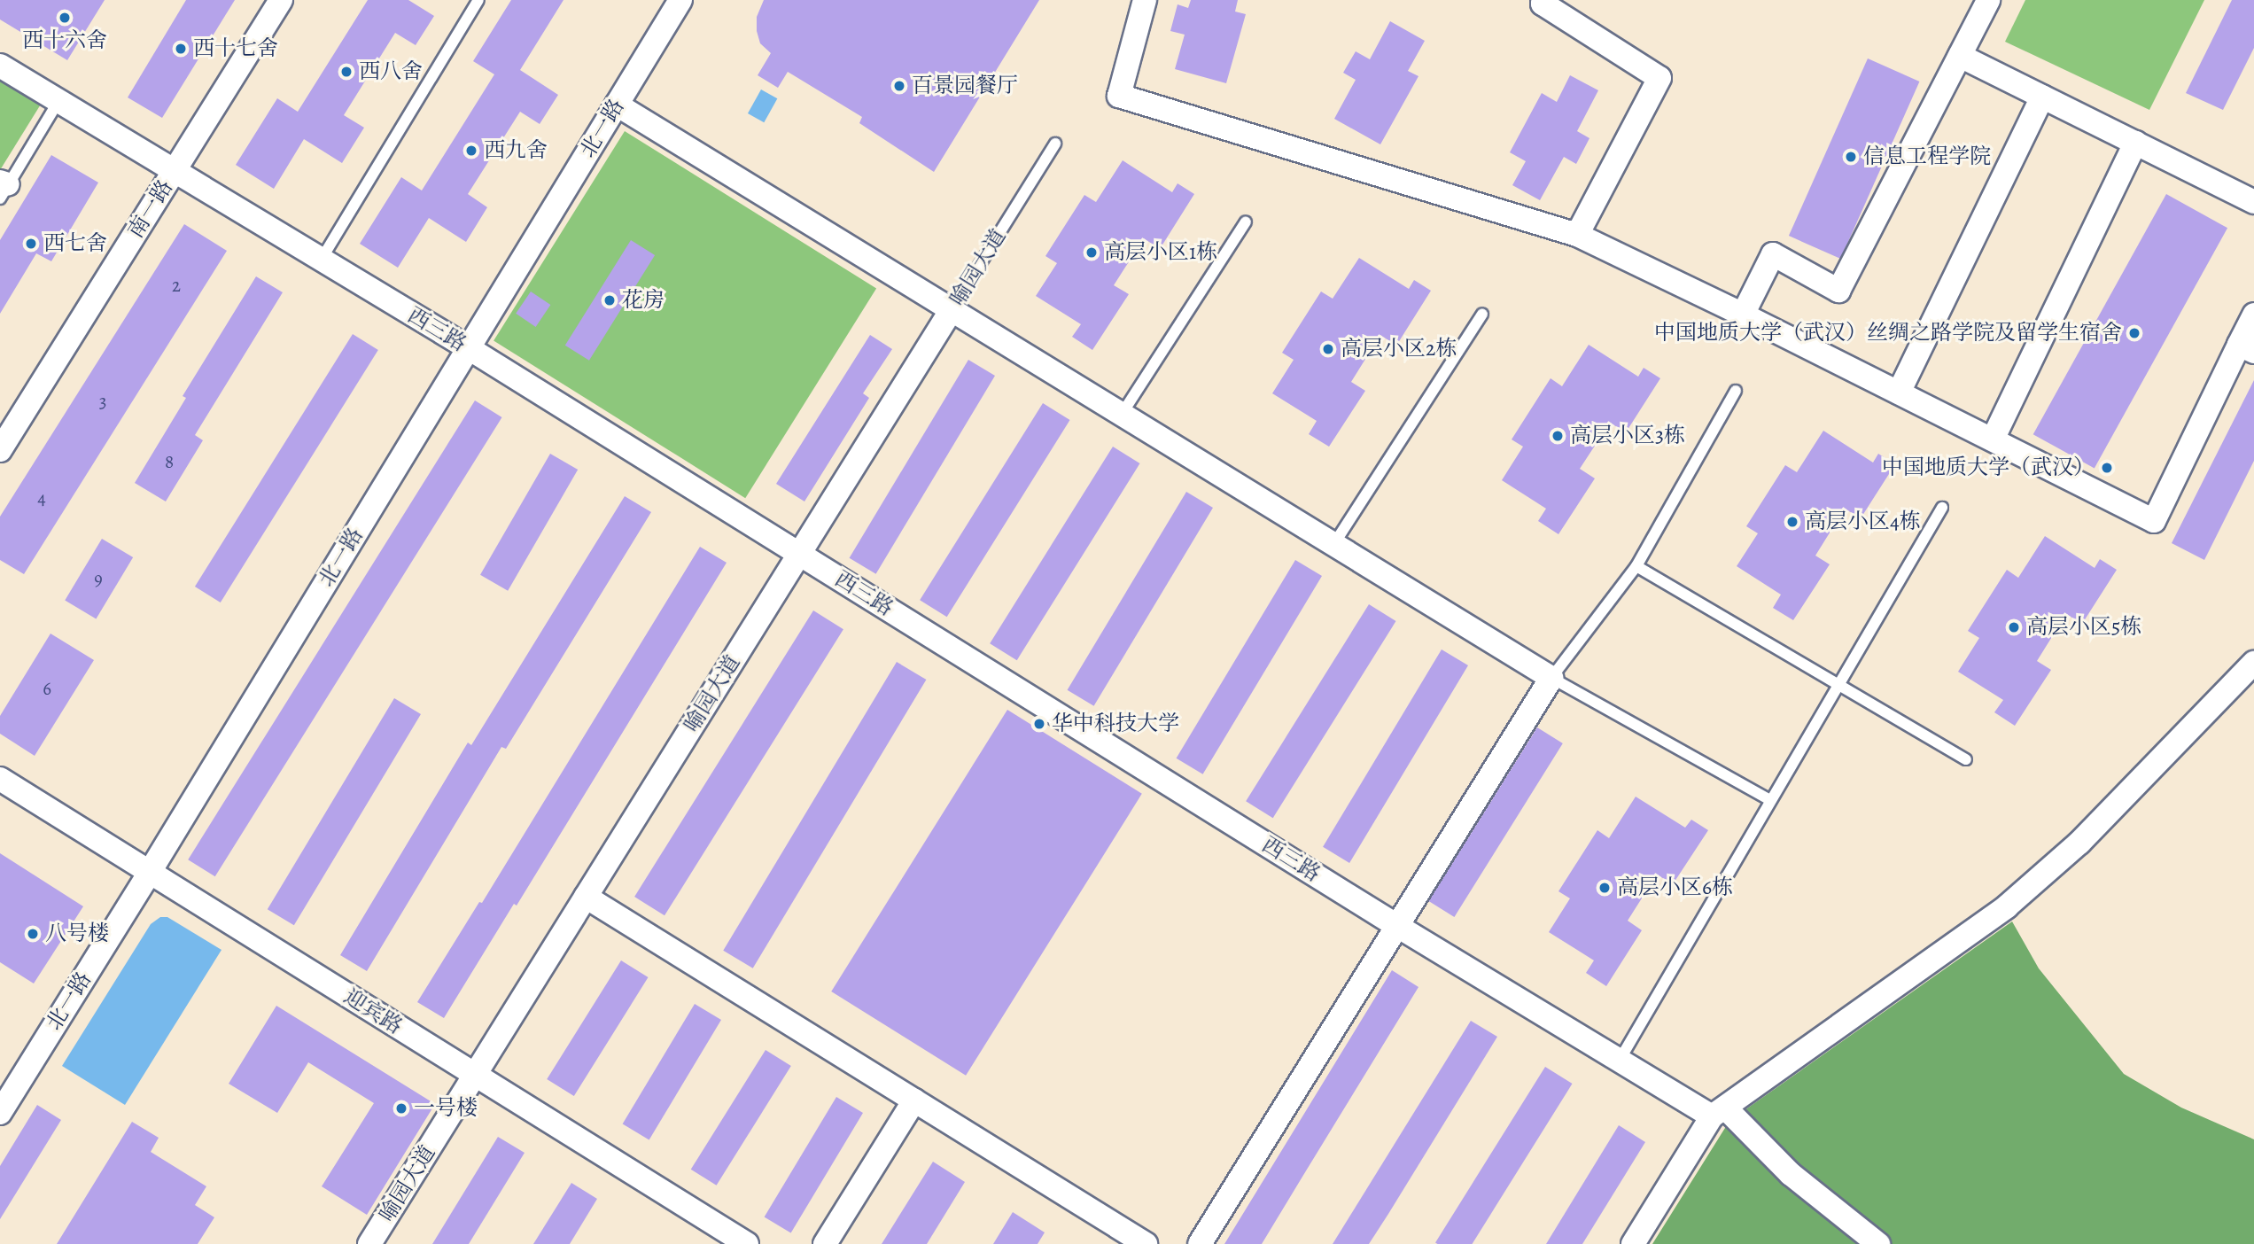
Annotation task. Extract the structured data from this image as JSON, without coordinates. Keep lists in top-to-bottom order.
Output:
{
  "streets": {
    "street": [
      "北一路",
      "南一路",
      "喻园大道",
      "西三路",
      "迎宾路"
    ]
  },
  "crossings": [
    ["北一路", "西三路"],
    ["北一路", "迎宾路"],
    ["南一路", "西三路"],
    ["喻园大道", "西三路"],
    ["喻园大道", "迎宾路"]
  ],
  "places": [
    "西十六舍",
    "西十七舍",
    "西八舍",
    "百景园餐厅",
    "西九舍",
    "信息工程学院",
    "西七舍",
    "高层小区1栋",
    "花房",
    "中国地质大学（武汉）丝绸之路学院及留学生宿舍",
    "高层小区2栋",
    "高层小区3栋",
    "中国地质大学（武汉）",
    "高层小区4栋",
    "高层小区5栋",
    "华中科技大学",
    "高层小区6栋",
    "八号楼",
    "一号楼"
  ],
  "house_numbers": [
    "2",
    "3",
    "8",
    "4",
    "9",
    "6"
  ]
}
